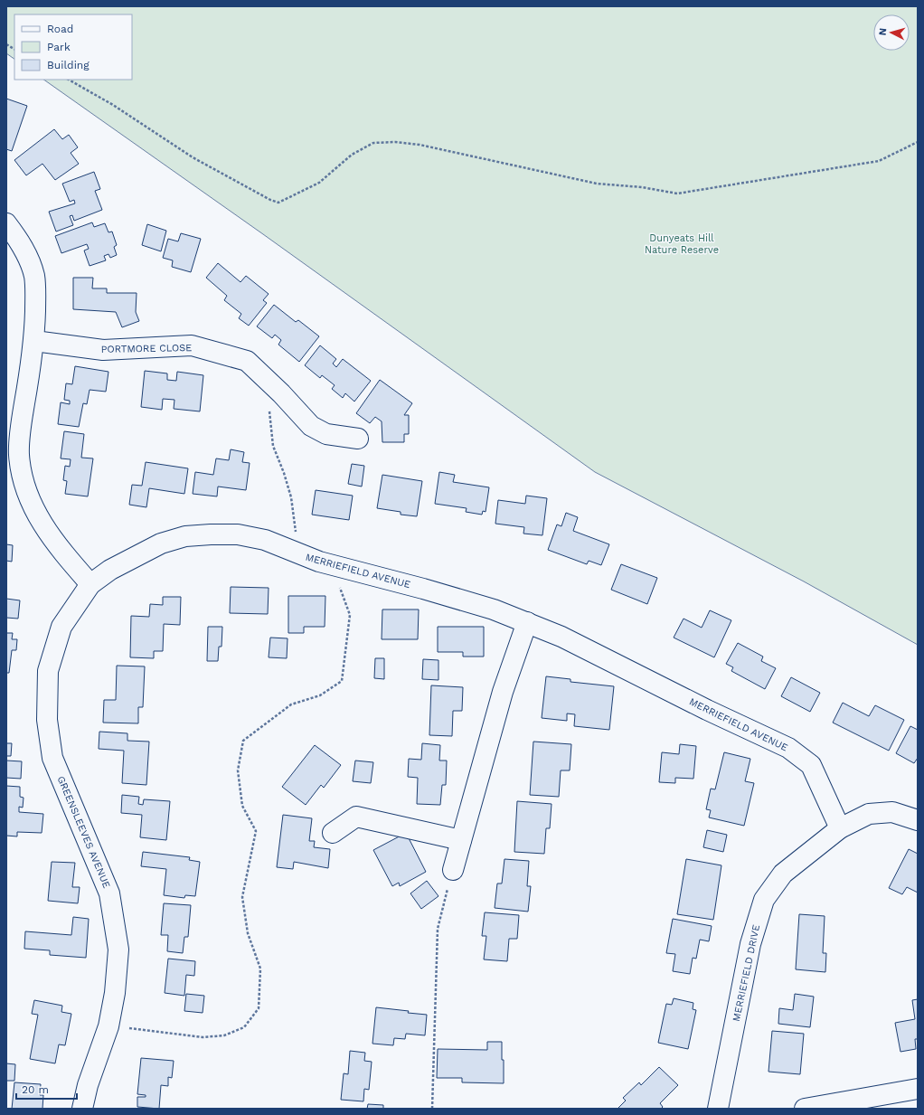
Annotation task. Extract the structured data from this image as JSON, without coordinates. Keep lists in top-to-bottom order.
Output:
{
  "streets": {
    "street": [
      "PORTMORE CLOSE",
      "MERRIEFIELD AVENUE",
      "GREENSLEEVES AVENUE",
      "MERRIEFIELD DRIVE"
    ]
  },
  "crossings": [
    ["MERRIEFIELD AVENUE", "GREENSLEEVES AVENUE"],
    ["MERRIEFIELD AVENUE", "MERRIEFIELD DRIVE"]
  ],
  "parks": ["Dunyeats Hill Nature Reserve"],
  "legend": ["Road", "Park", "Building"],
  "scale_bar": "20 m",
  "north": "left"
}
